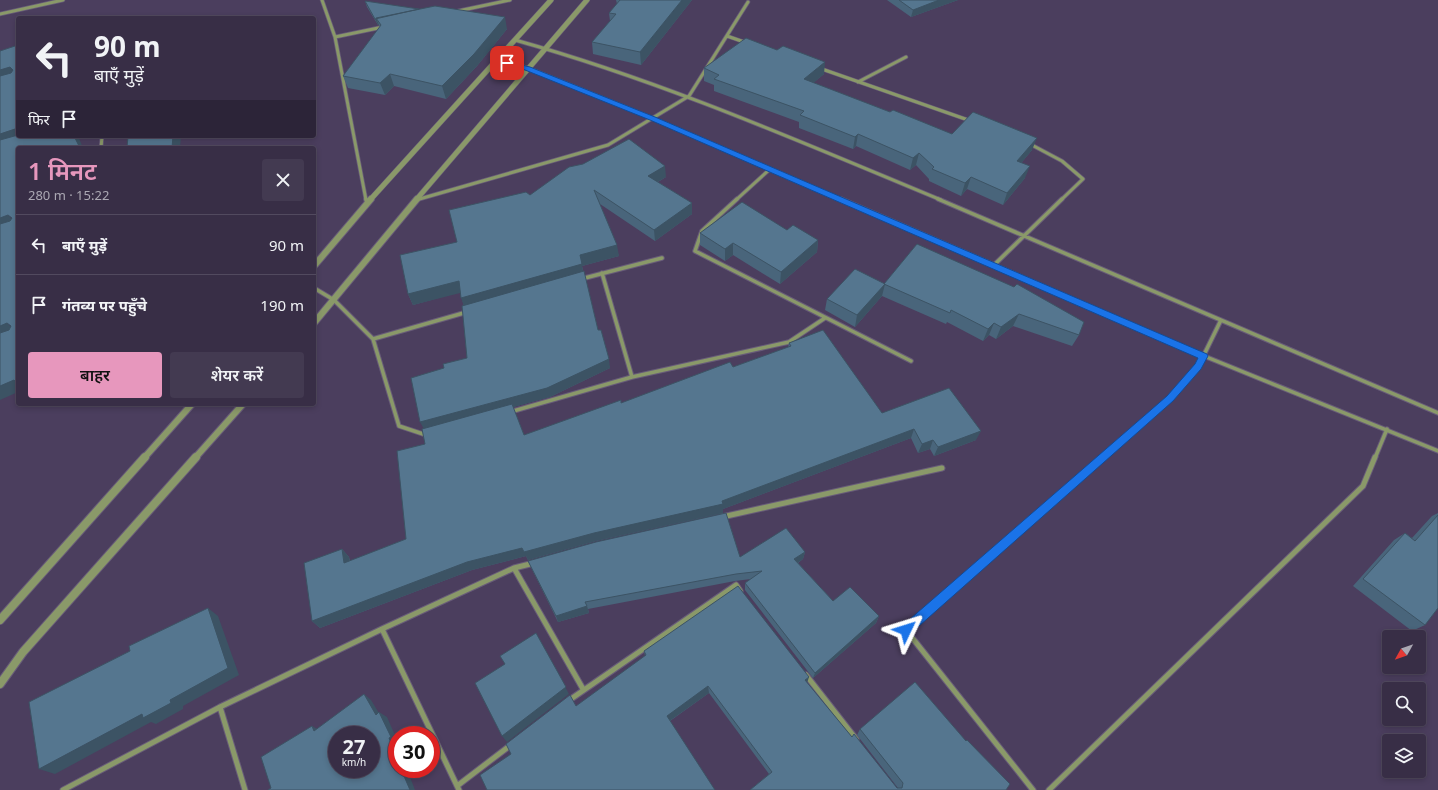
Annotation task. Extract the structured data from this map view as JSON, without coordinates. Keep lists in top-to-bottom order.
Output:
{
  "north": "bottom left",
  "page": {
    "turn": ["90 m", "बाएँ मुड़ें"],
    "then": "फिर",
    "heading": ["1 मिनट", "280 m · 15:22"],
    "list": [
      {
        "name": "बाएँ मुड़ें",
        "value": "90 m"
      },
      {
        "name": "गंतव्य पर पहुँचे",
        "value": "190 m"
      }
    ],
    "buttons": ["बाहर", "शेयर करें"],
    "speed": "27 km/h",
    "limit": "30"
  }
}
